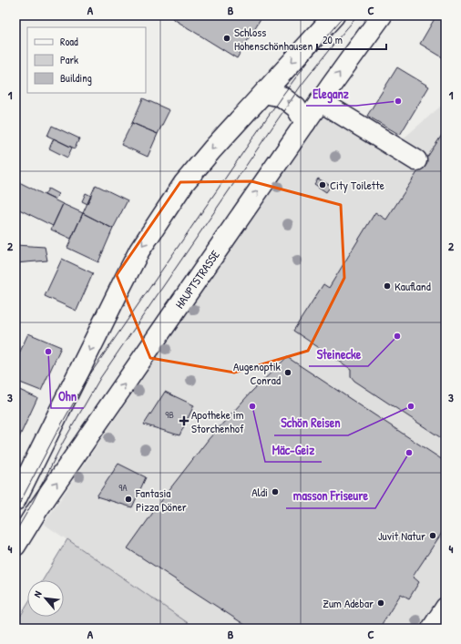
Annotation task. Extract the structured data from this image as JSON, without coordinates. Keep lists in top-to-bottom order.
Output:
{
  "streets": {
    "main road": ["HAUPTSTRASSE"]
  },
  "places": {
    "other": [
      "Schloss Hohenschönhausen",
      "Eleganz",
      "City Toilette",
      "Kaufland",
      "Steinecke",
      "Ohn",
      "Augenoptik Conrad",
      "Mäc-Geiz",
      "Schön Reisen",
      "masson Friseure",
      "Aldi",
      "Fantasia Pizza Döner",
      "Juvit Natur",
      "Zum Adebar"
    ],
    "health": ["Apotheke im Storchenhof"]
  },
  "house_numbers": ["9B", "9A"],
  "legend": ["Road", "Park", "Building"],
  "scale_bar": "20 m",
  "north": "top left",
  "grid": {
    "columns": ["A", "B", "C"],
    "rows": [
      "1",
      "2",
      "3",
      "4"
    ]
  }
}
